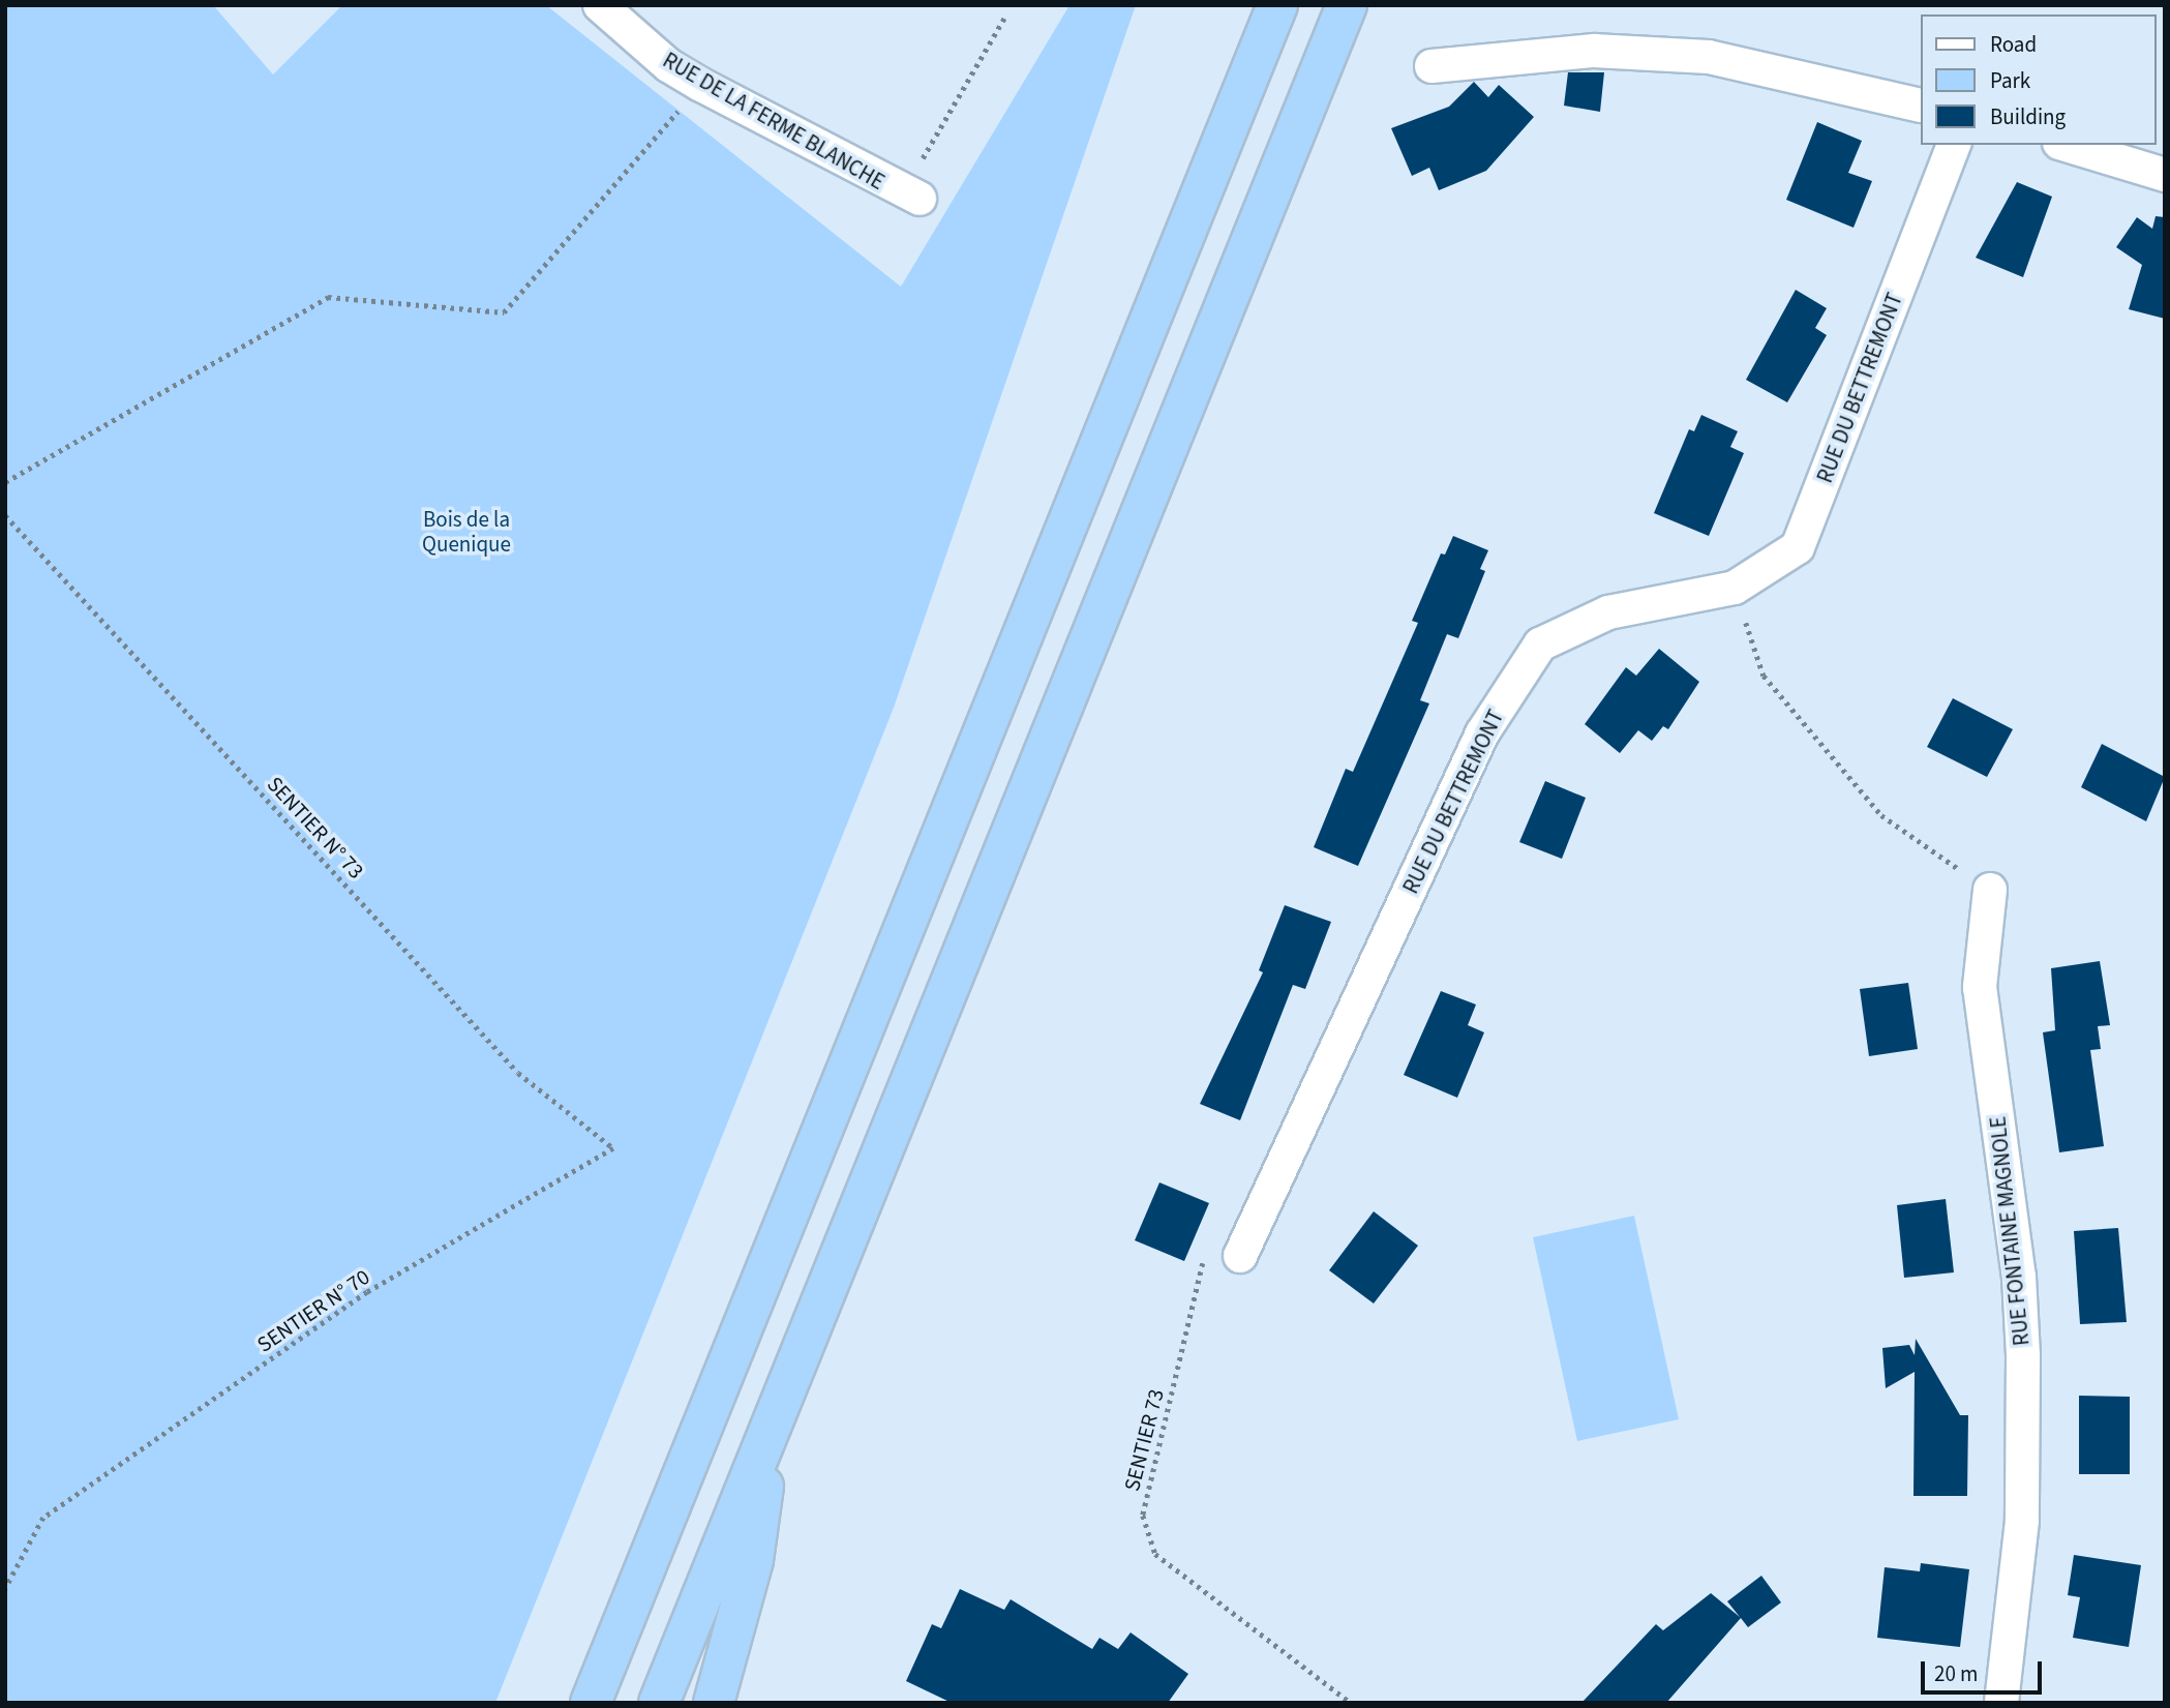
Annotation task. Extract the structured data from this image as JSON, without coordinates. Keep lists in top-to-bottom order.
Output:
{
  "streets": {
    "street": ["RUE DE LA FERME BLANCHE", "RUE DU BETTREMONT", "RUE FONTAINE MAGNOLE"],
    "path": ["SENTIER N° 73", "SENTIER N° 70", "SENTIER 73"]
  },
  "crossings": [
    ["RUE DU BETTREMONT", "SENTIER 73"],
    ["SENTIER N° 73", "SENTIER N° 70"]
  ],
  "parks": ["Bois de la Quenique"],
  "legend": ["Road", "Park", "Building"],
  "scale_bar": "20 m"
}
